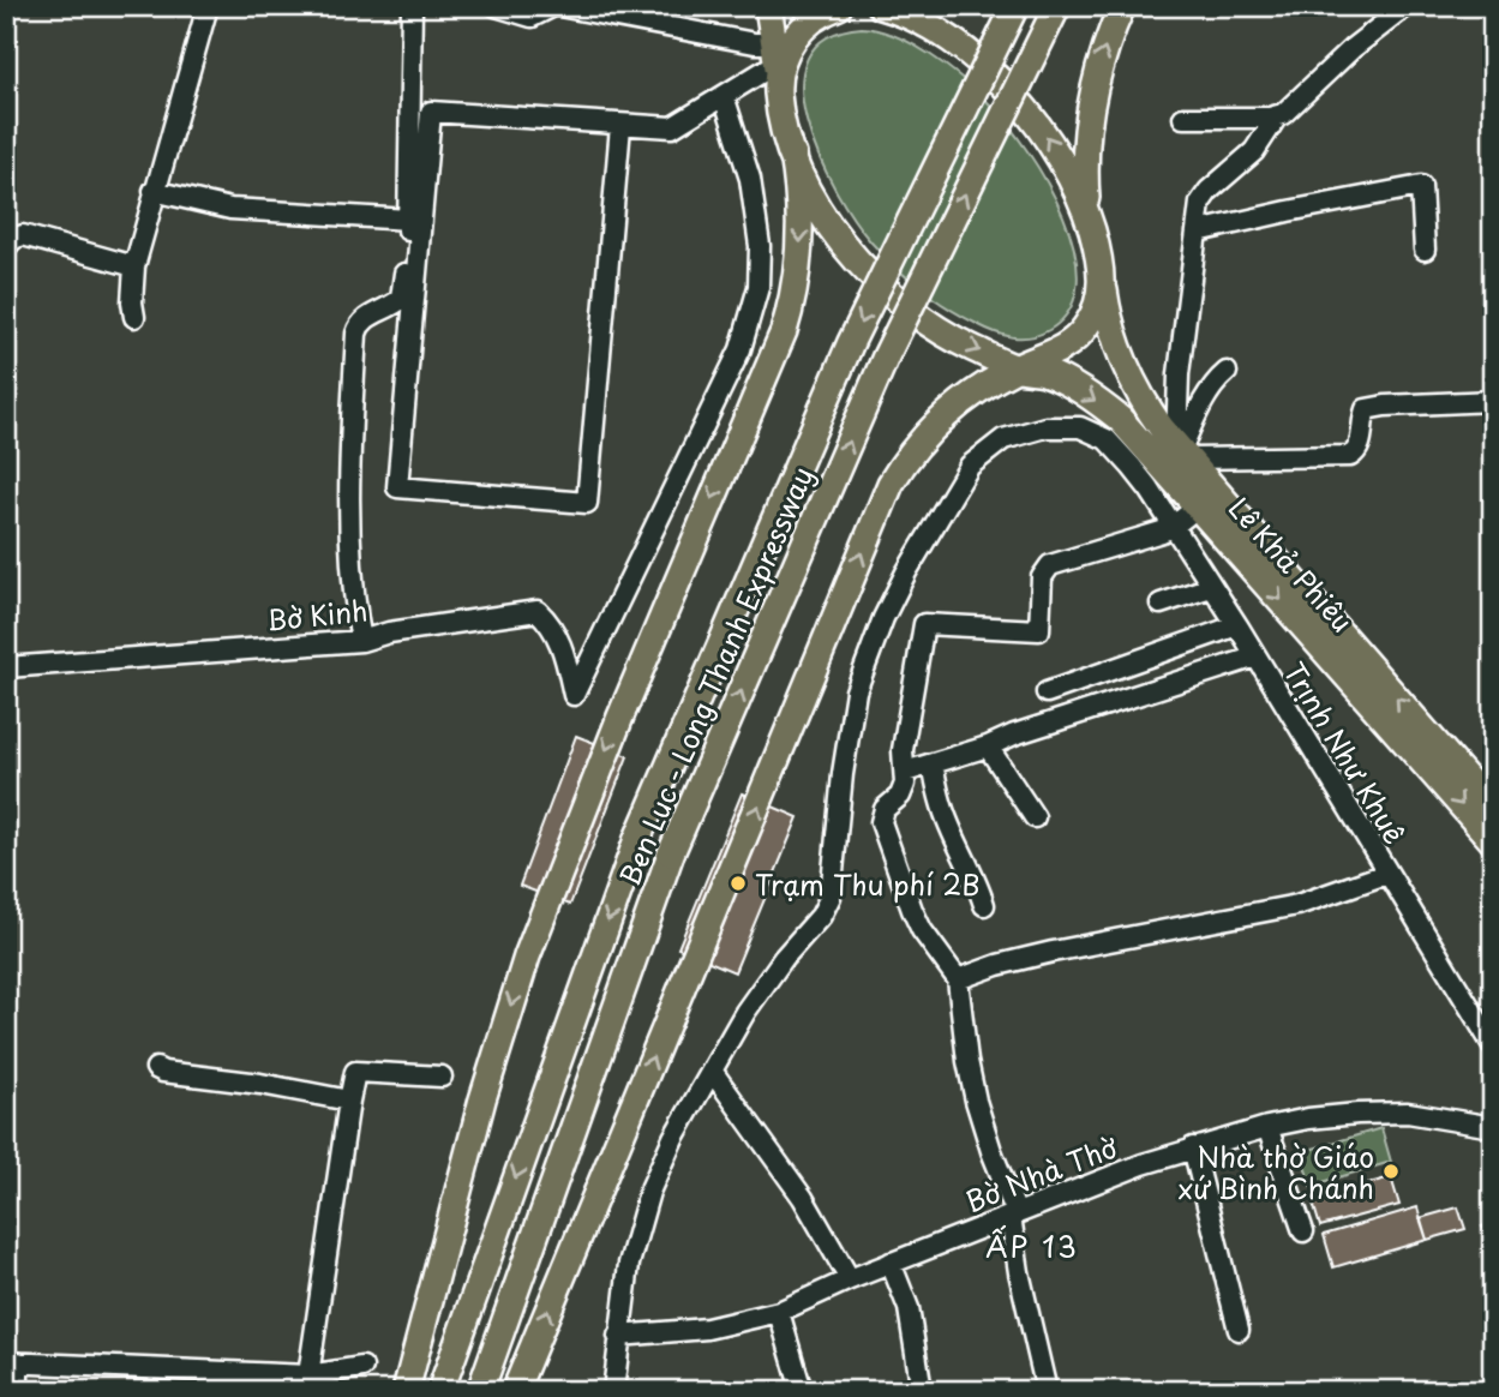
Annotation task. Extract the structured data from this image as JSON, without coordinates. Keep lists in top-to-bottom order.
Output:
{
  "streets": {
    "highway": ["Lê Khả Phiêu", "Ben Luc - Long Thanh Expressway"],
    "street": ["Bờ Kinh", "Trịnh Như Khuê", "Bờ Nhà Thờ"]
  },
  "crossings": [
    ["Lê Khả Phiêu", "Trịnh Như Khuê"],
    ["Trịnh Như Khuê", "Bờ Nhà Thờ"]
  ],
  "districts": ["ẤP 13"],
  "places": ["Trạm Thu phí 2B", "Nhà thờ Giáo xứ Bình Chánh"]
}
